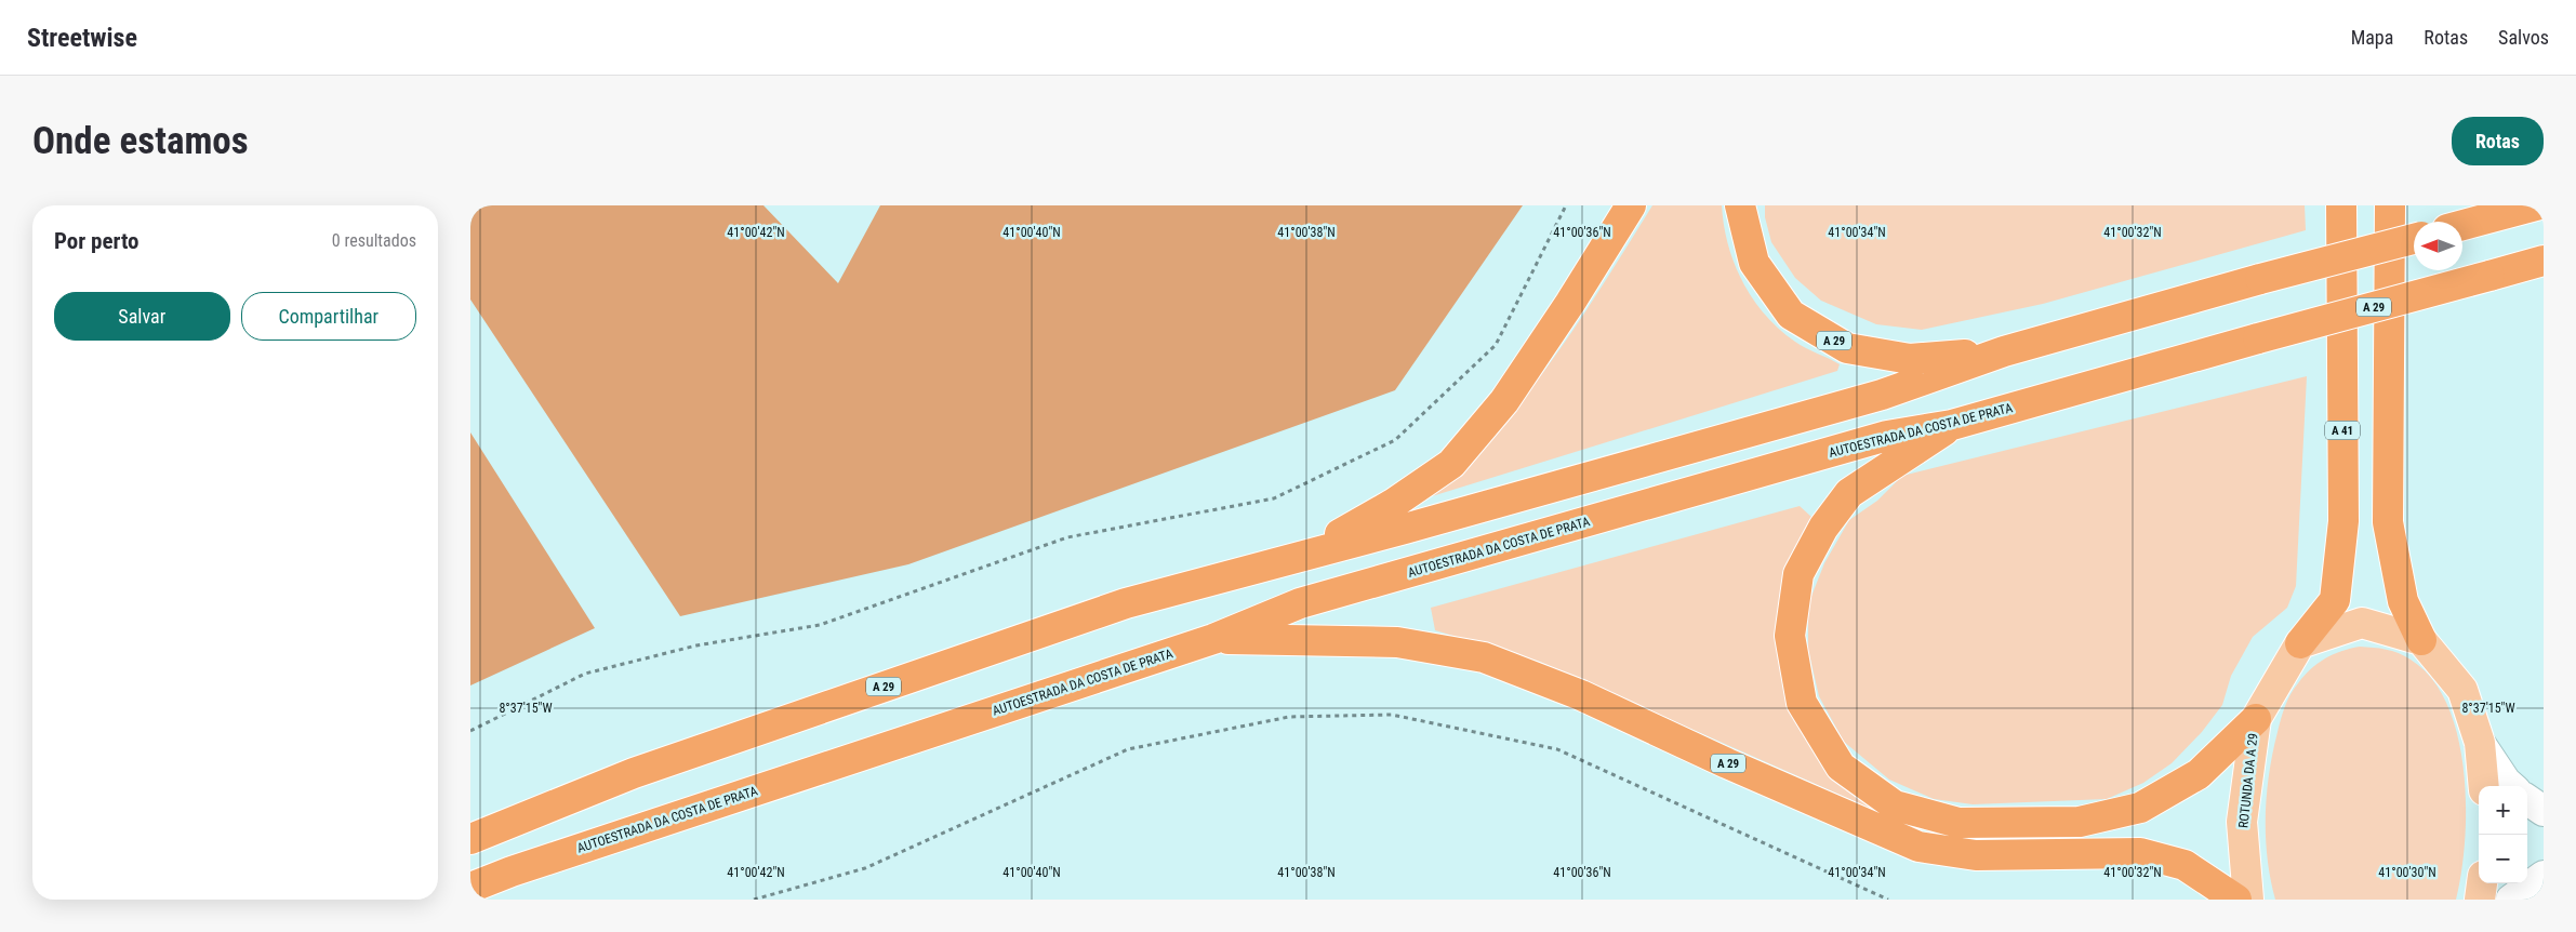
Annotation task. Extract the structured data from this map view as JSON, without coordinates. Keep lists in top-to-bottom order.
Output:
{
  "streets": {
    "highway": ["A 29", "AUTOESTRADA DA COSTA DE PRATA", "A 41"],
    "main road": ["ROTUNDA DA A 29"]
  },
  "crossings": [
    ["A 29", "AUTOESTRADA DA COSTA DE PRATA"],
    ["A 29", "ROTUNDA DA A 29"],
    ["A 41", "ROTUNDA DA A 29"]
  ],
  "north": "left",
  "page": {
    "header": "Streetwise",
    "nav": ["Mapa", "Rotas", "Salvos"],
    "buttons": [
      "Rotas",
      ["Salvar", "Compartilhar"]
    ],
    "title": "Onde estamos",
    "heading": ["Por perto", "0 resultados"],
    "map_buttons": ["+", "−"]
  },
  "coordinates": [
    "41°00'42\"N",
    "41°00'40\"N",
    "41°00'38\"N",
    "41°00'36\"N",
    "41°00'34\"N",
    "41°00'32\"N",
    "8°37'15\"W",
    "41°00'30\"N"
  ]
}
